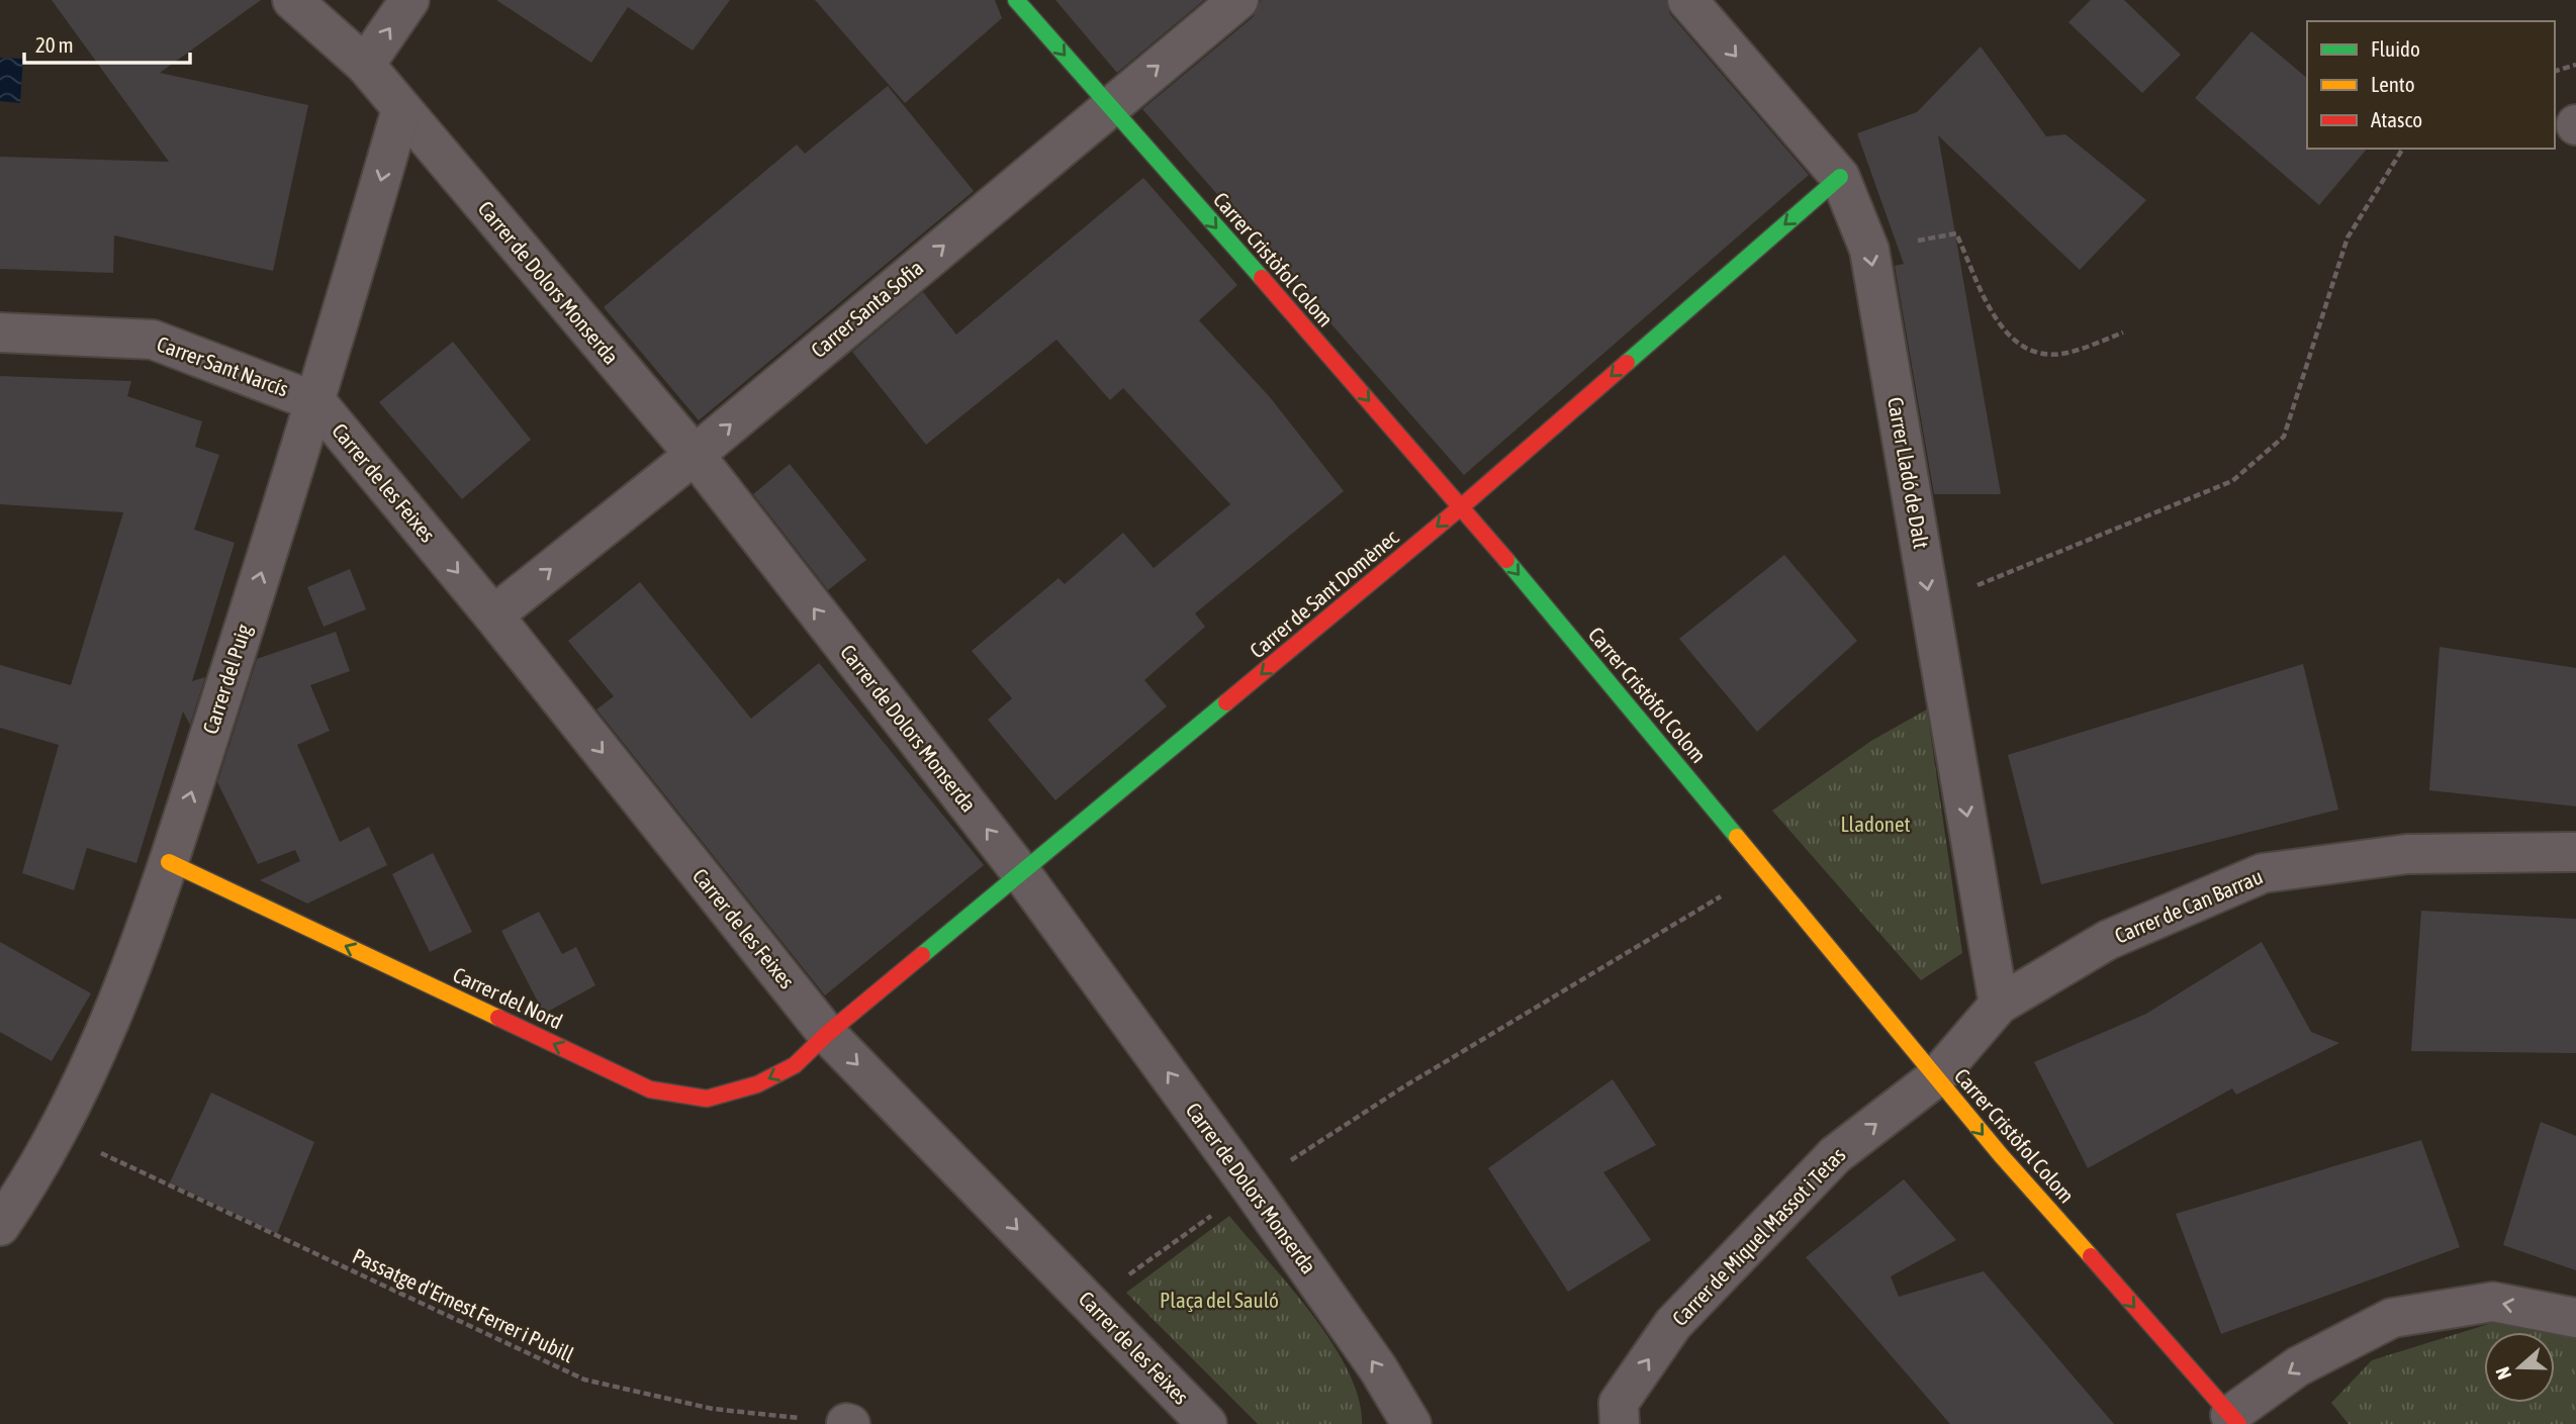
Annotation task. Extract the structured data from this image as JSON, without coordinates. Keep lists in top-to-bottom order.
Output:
{
  "streets": {
    "street": [
      "Carrer Cristòfol Colom",
      "Carrer de Dolors Monserda",
      "Carrer Santa Sofia",
      "Carrer Sant Narcís",
      "Carrer Lladó de Dalt",
      "Carrer de les Feixes",
      "Carrer de Sant Domènec",
      "Carrer del Puig",
      "Carrer de Can Barrau",
      "Carrer del Nord",
      "Carrer de Miquel Massot i Tetas"
    ],
    "path": ["Passatge d'Ernest Ferrer i Pubill"]
  },
  "crossings": [
    ["Carrer Cristòfol Colom", "Carrer Santa Sofia"],
    ["Carrer Cristòfol Colom", "Carrer de Sant Domènec"],
    ["Carrer Cristòfol Colom", "Carrer de Can Barrau"],
    ["Carrer Cristòfol Colom", "Carrer de Miquel Massot i Tetas"],
    ["Carrer de Dolors Monserda", "Carrer Santa Sofia"],
    ["Carrer de Dolors Monserda", "Carrer de Sant Domènec"],
    ["Carrer de Dolors Monserda", "Carrer del Puig"],
    ["Carrer Santa Sofia", "Carrer de les Feixes"],
    ["Carrer Sant Narcís", "Carrer de les Feixes"],
    ["Carrer Sant Narcís", "Carrer del Puig"],
    ["Carrer Lladó de Dalt", "Carrer de Sant Domènec"],
    ["Carrer Lladó de Dalt", "Carrer de Can Barrau"],
    ["Carrer de les Feixes", "Carrer de Sant Domènec"],
    ["Carrer de les Feixes", "Carrer del Puig"],
    ["Carrer de les Feixes", "Carrer del Nord"],
    ["Carrer de Sant Domènec", "Carrer del Nord"],
    ["Carrer del Puig", "Carrer del Nord"],
    ["Carrer de Can Barrau", "Carrer de Miquel Massot i Tetas"]
  ],
  "one_way": [
    "Carrer Cristòfol Colom",
    "Carrer de Dolors Monserda",
    "Carrer Santa Sofia",
    "Carrer Lladó de Dalt",
    "Carrer de les Feixes",
    "Carrer de Sant Domènec",
    "Carrer del Nord",
    "Carrer de Miquel Massot i Tetas"
  ],
  "parks": ["Lladonet", "Plaça del Sauló"],
  "legend": ["Fluido", "Lento", "Atasco"],
  "scale_bar": "20 m",
  "north": "left"
}
